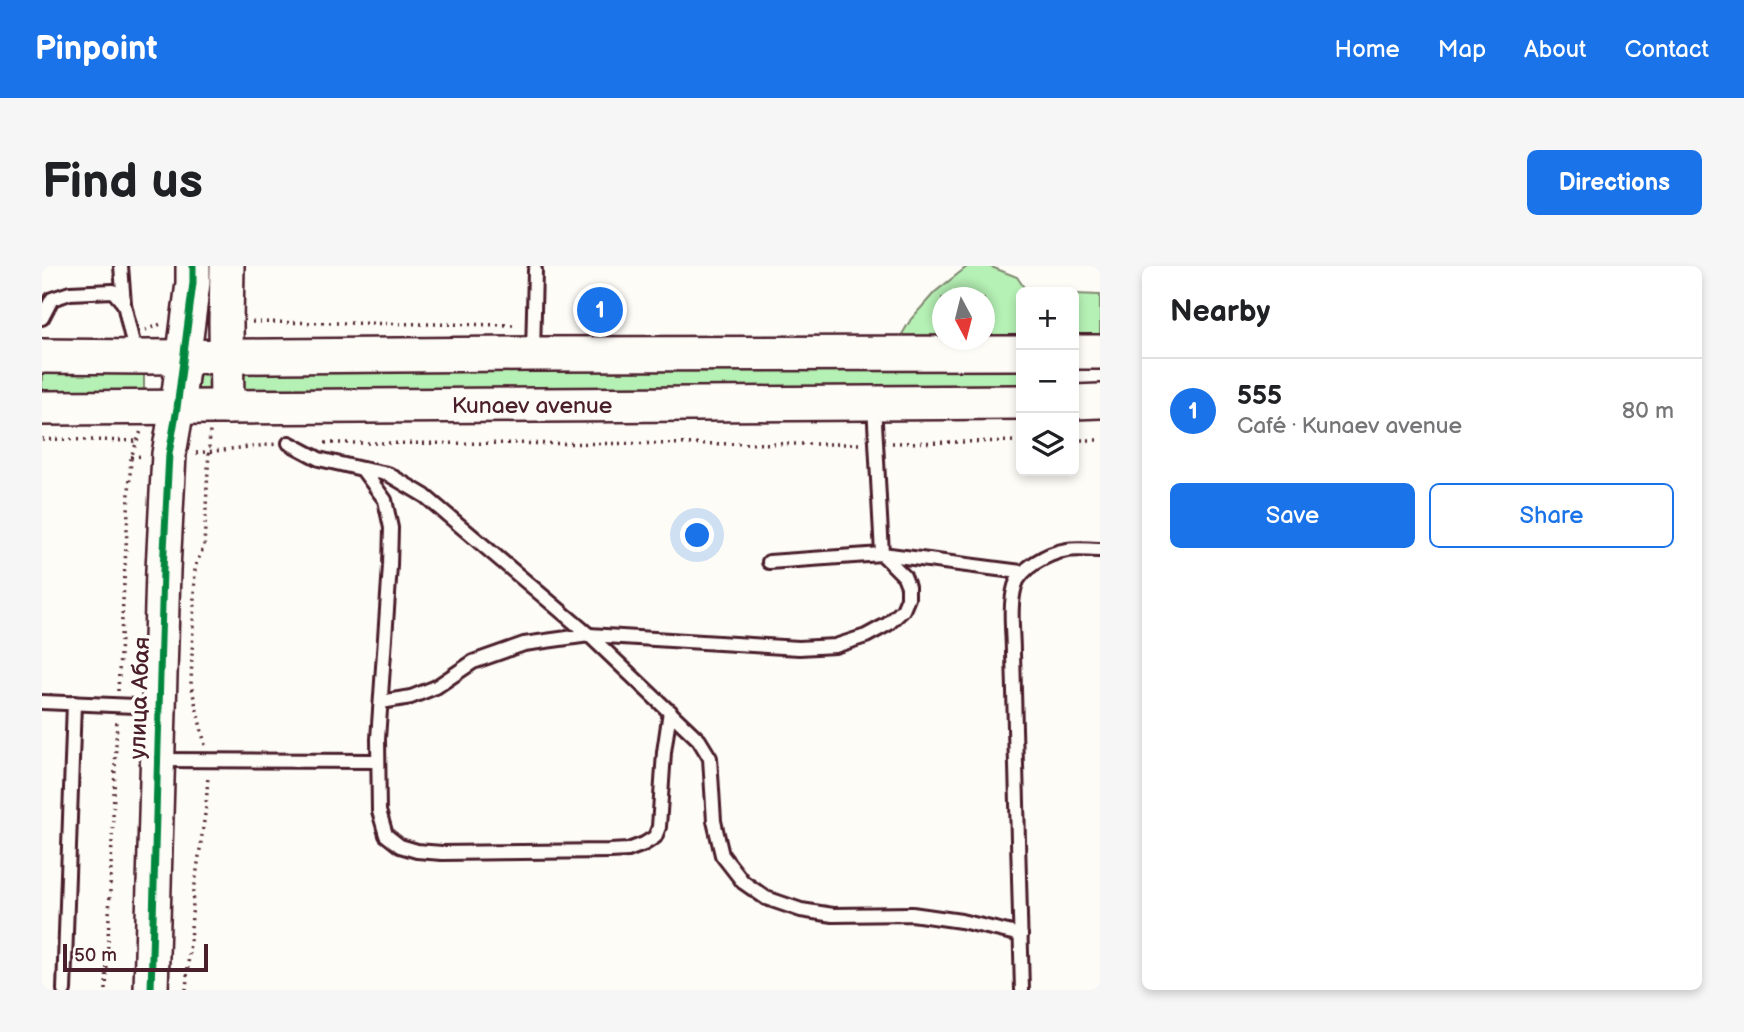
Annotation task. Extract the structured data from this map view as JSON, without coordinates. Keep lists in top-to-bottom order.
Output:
{
  "streets": {
    "main road": ["Kunaev avenue", "улица Абая"]
  },
  "crossings": [
    ["Kunaev avenue", "улица Абая"]
  ],
  "scale_bar": "50 m",
  "north": "bottom",
  "page": {
    "header": "Pinpoint",
    "nav": [
      "Home",
      "Map",
      "About",
      "Contact"
    ],
    "buttons": [
      "Directions",
      ["Save", "Share"]
    ],
    "title": "Find us",
    "heading": "Nearby",
    "pins": "1",
    "map_buttons": ["+", "−"],
    "list": [
      {
        "mark": "1",
        "name": "555",
        "note": "Café · Kunaev avenue",
        "value": "80 m"
      }
    ],
    "scale": "50 m"
  }
}
